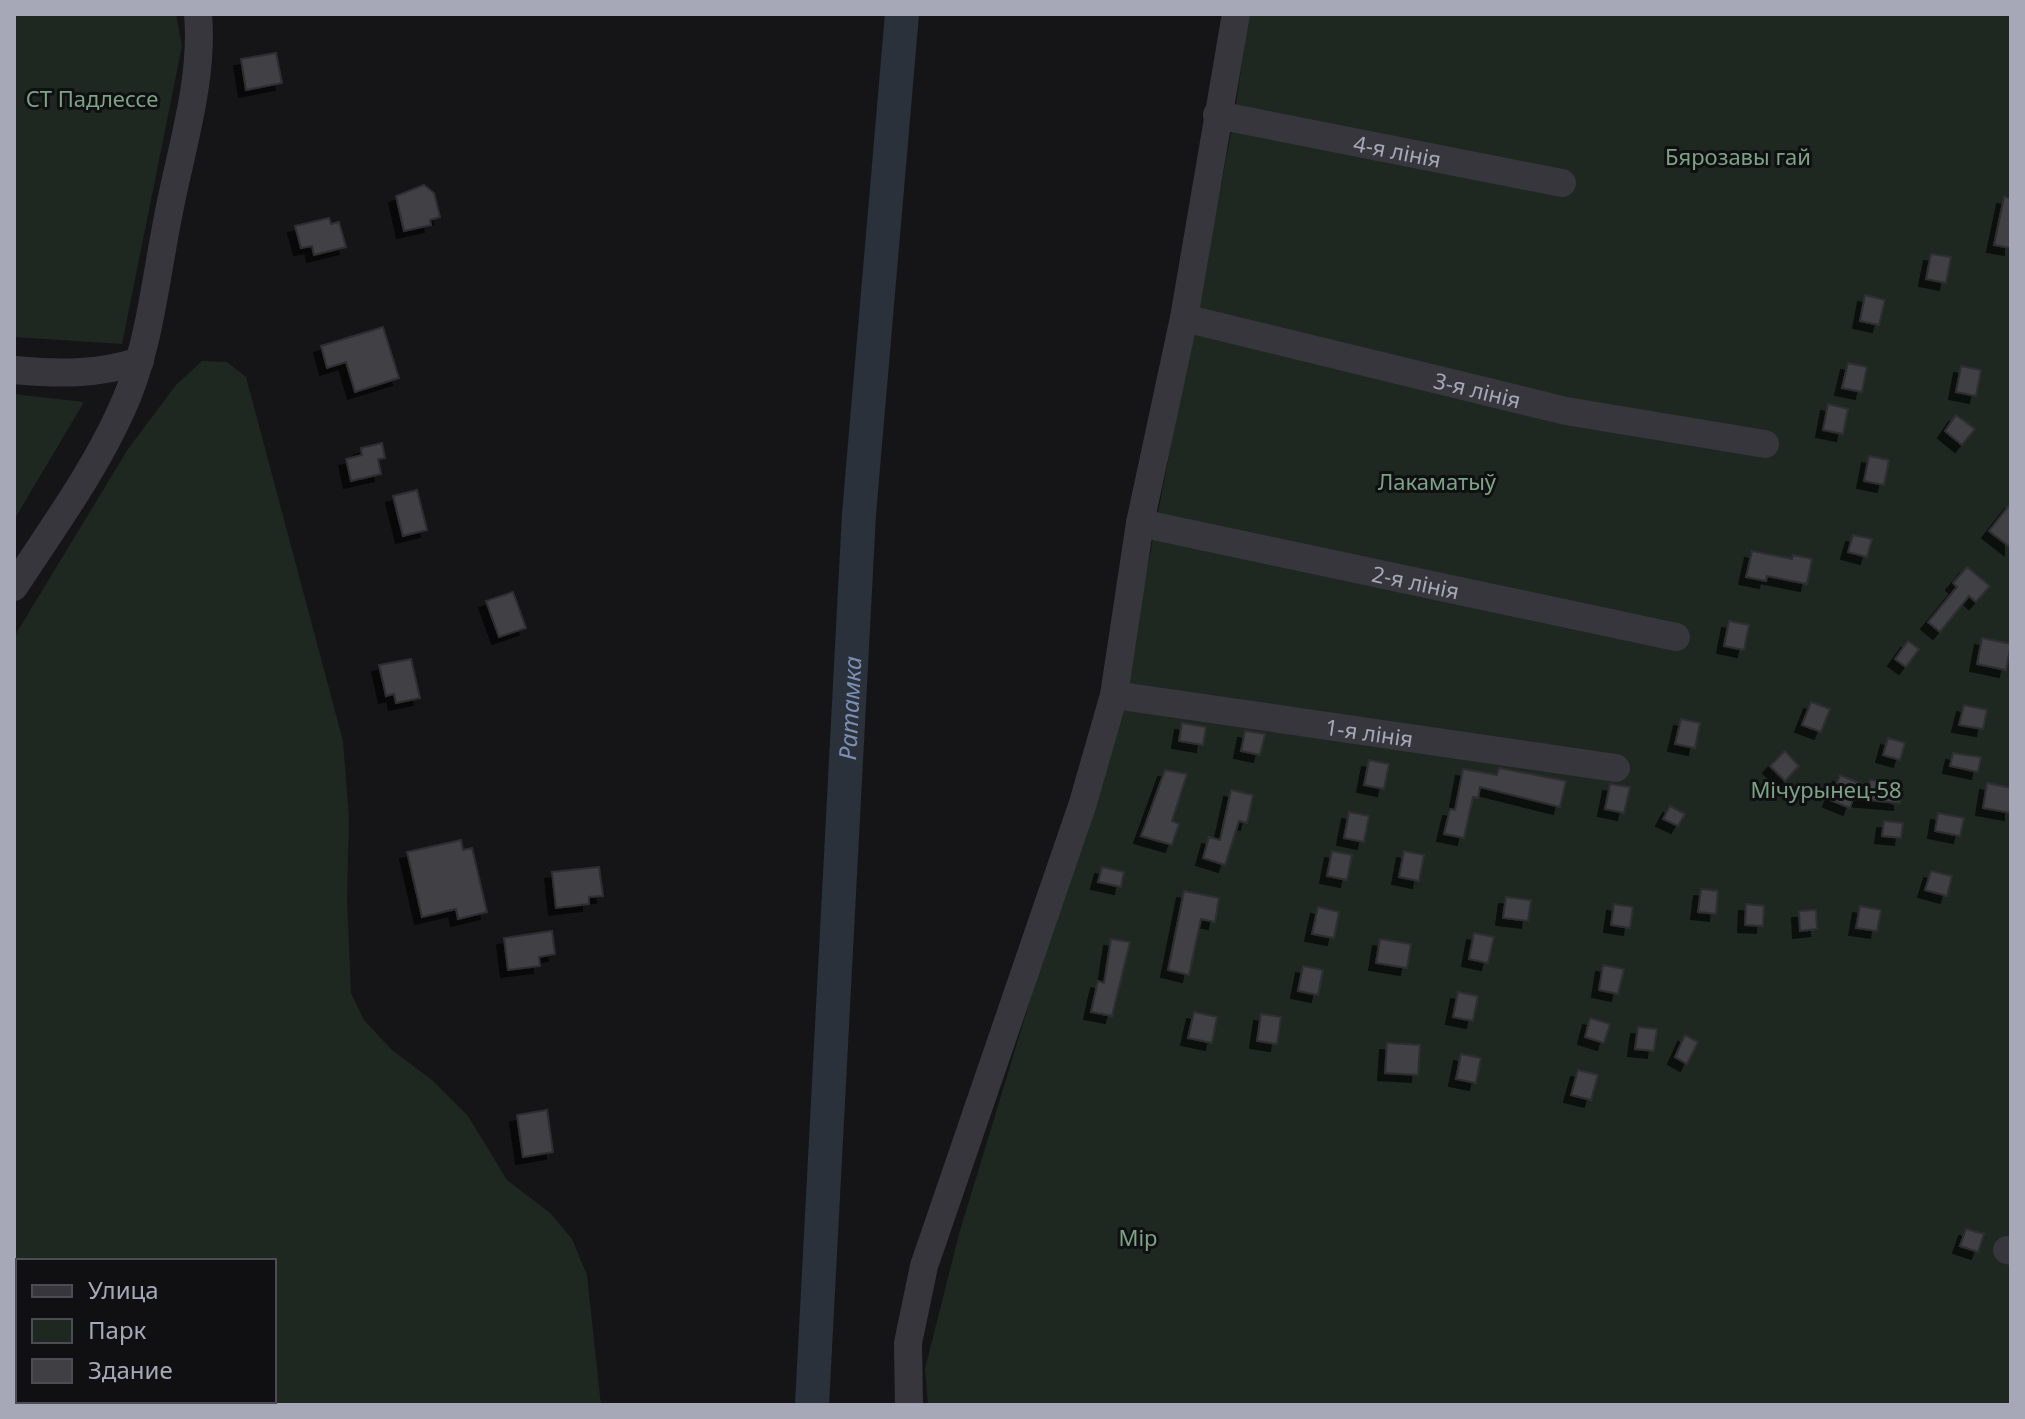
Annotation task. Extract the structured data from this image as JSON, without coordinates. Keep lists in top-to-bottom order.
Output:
{
  "streets": {
    "street": [
      "4-я лінія",
      "3-я лінія",
      "2-я лінія",
      "1-я лінія"
    ]
  },
  "water": ["Ратамка"],
  "parks": [
    "СТ Падлессе",
    "Бярозавы гай",
    "Лакаматыў",
    "Мічурынец-58",
    "Мір"
  ],
  "legend": ["Улица", "Парк", "Здание"]
}
